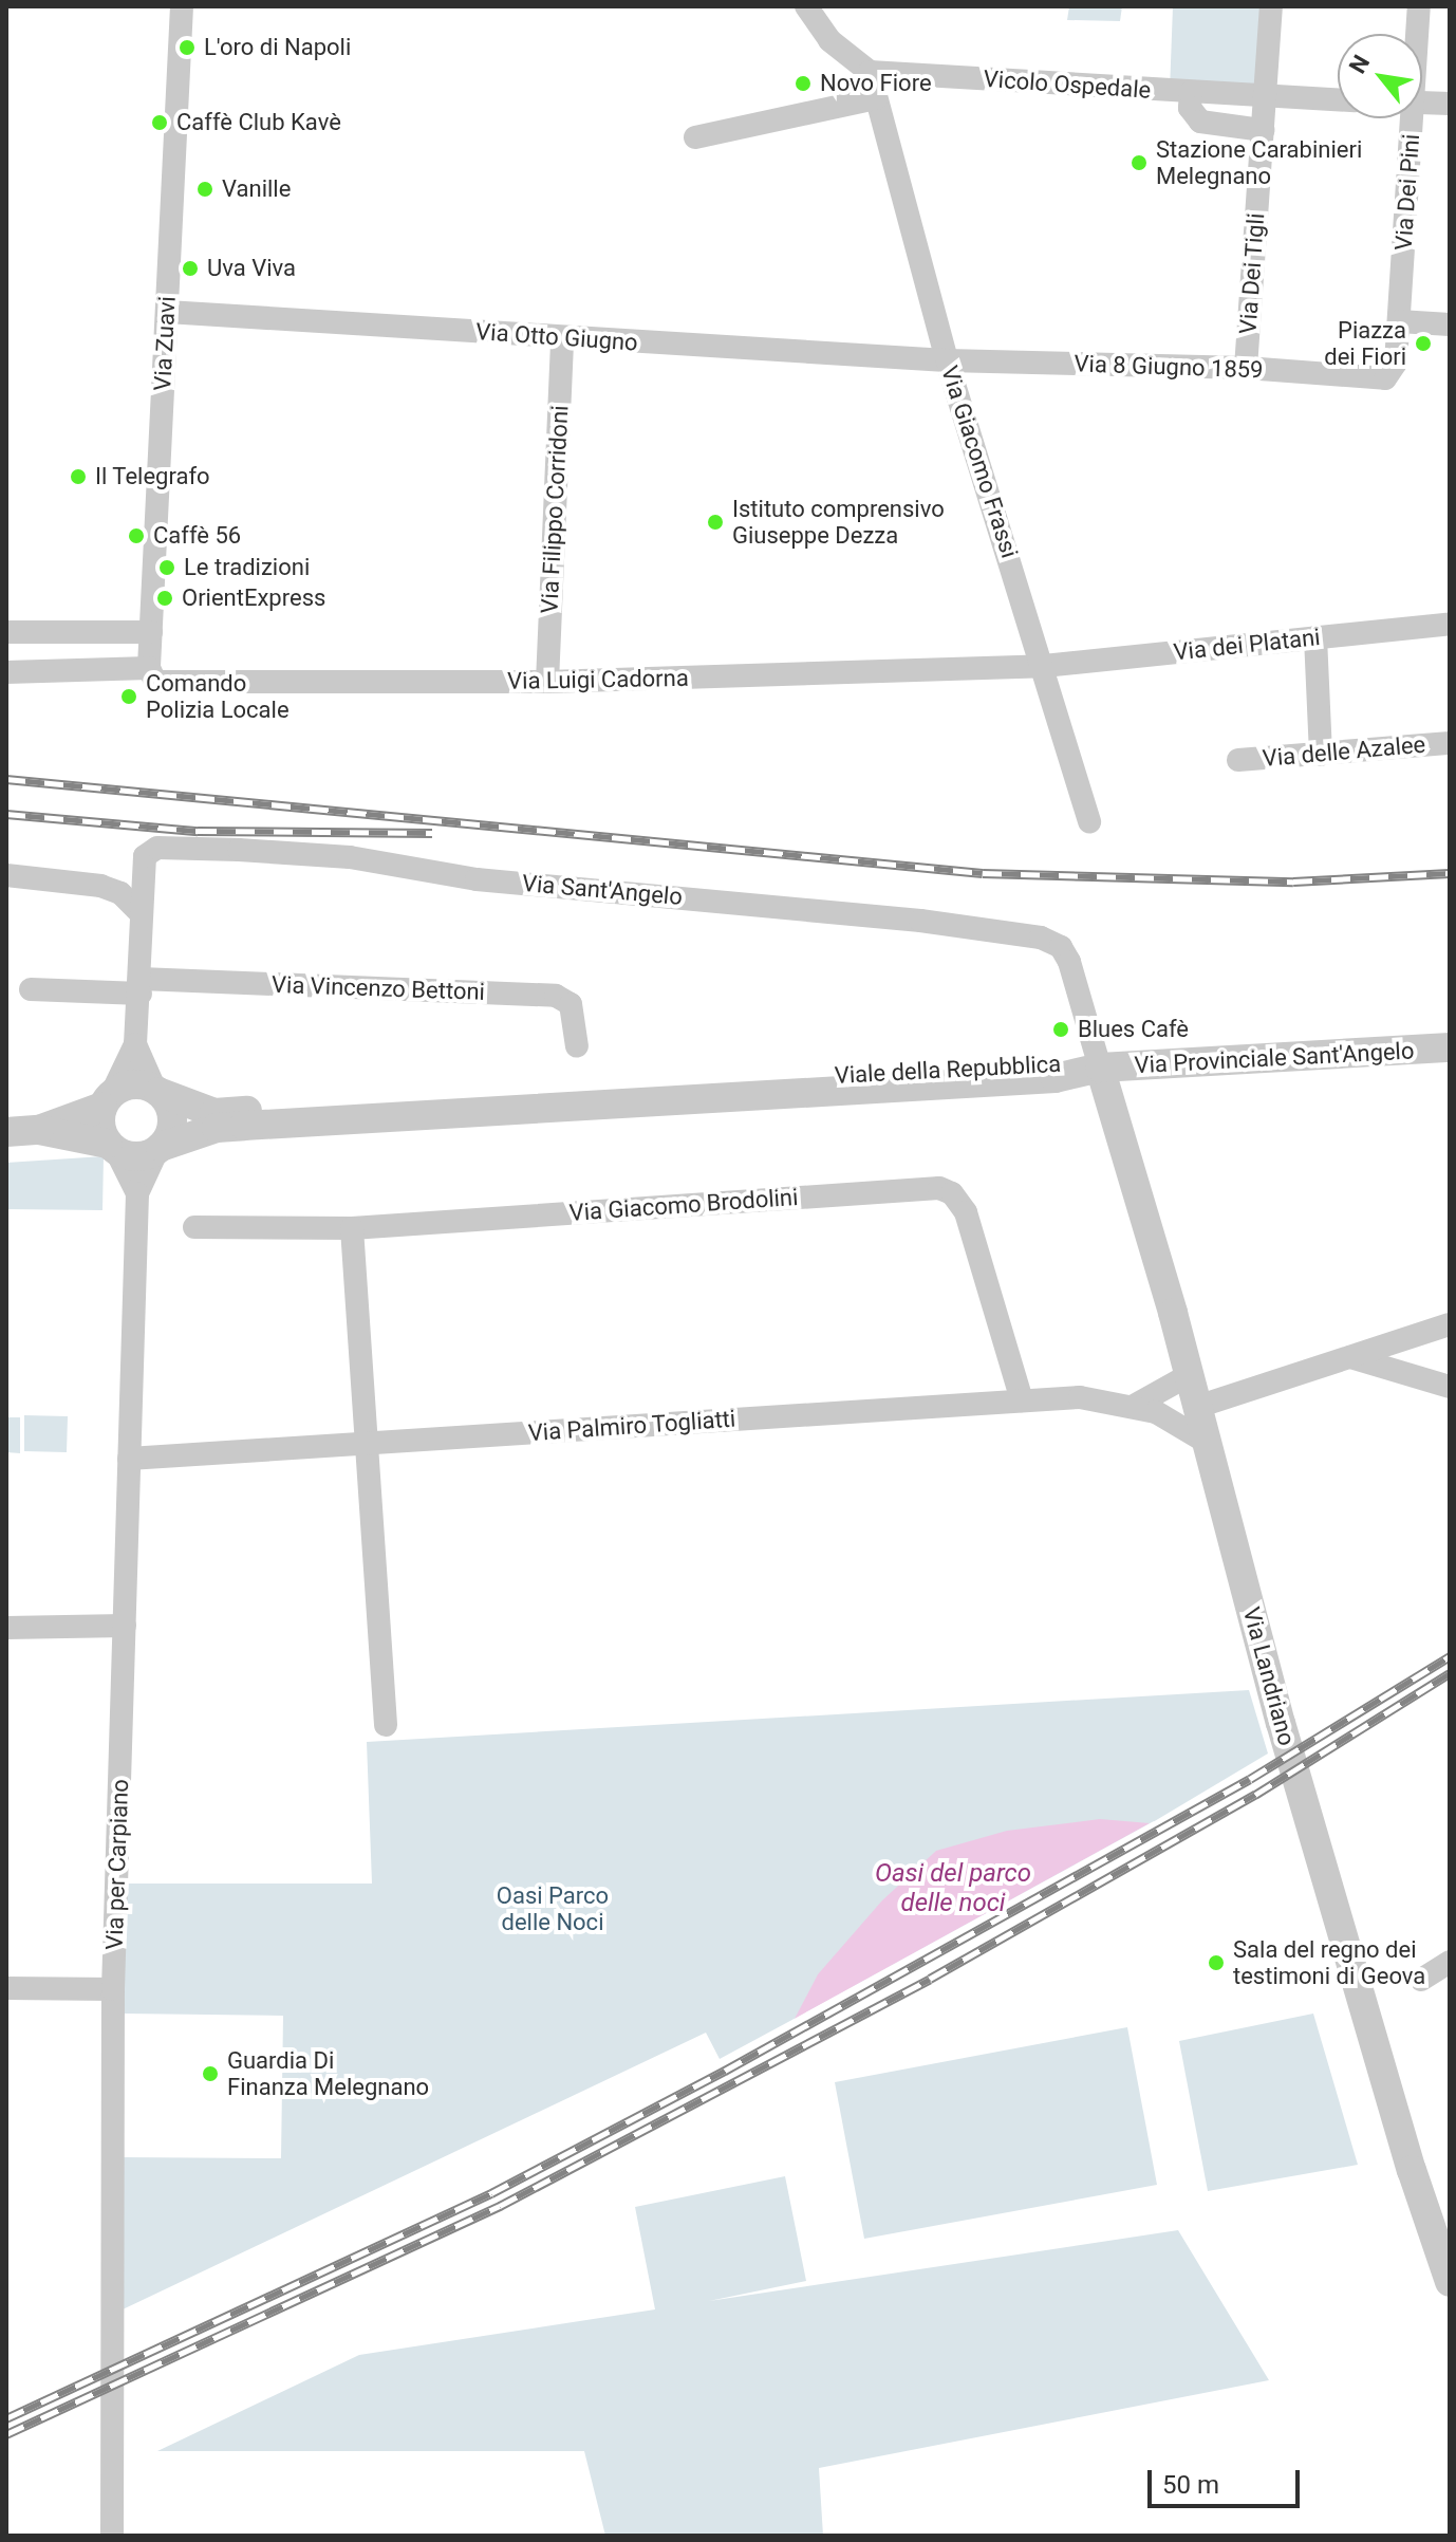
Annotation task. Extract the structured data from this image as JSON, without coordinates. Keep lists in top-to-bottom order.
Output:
{
  "streets": {
    "street": [
      "Vicolo Ospedale",
      "Via Dei Pini",
      "Via Dei Tigli",
      "Via Otto Giugno",
      "Via Zuavi",
      "Via 8 Giugno 1859",
      "Via Giacomo Frassi",
      "Via Filippo Corridoni",
      "Via dei Platani",
      "Via Luigi Cadorna",
      "Via delle Azalee",
      "Via Sant'Angelo",
      "Via Vincenzo Bettoni",
      "Via Provinciale Sant'Angelo",
      "Viale della Repubblica",
      "Via Giacomo Brodolini",
      "Via Palmiro Togliatti",
      "Via Landriano",
      "Via per Carpiano"
    ]
  },
  "crossings": [
    ["Vicolo Ospedale", "Via Dei Tigli"],
    ["Vicolo Ospedale", "Via Giacomo Frassi"],
    ["Via Dei Pini", "Via 8 Giugno 1859"],
    ["Via Dei Tigli", "Via 8 Giugno 1859"],
    ["Via Otto Giugno", "Via Zuavi"],
    ["Via Otto Giugno", "Via 8 Giugno 1859"],
    ["Via Otto Giugno", "Via Giacomo Frassi"],
    ["Via Otto Giugno", "Via Filippo Corridoni"],
    ["Via Zuavi", "Via Luigi Cadorna"],
    ["Via 8 Giugno 1859", "Via Giacomo Frassi"],
    ["Via Giacomo Frassi", "Via dei Platani"],
    ["Via Giacomo Frassi", "Via Luigi Cadorna"],
    ["Via Filippo Corridoni", "Via Luigi Cadorna"],
    ["Via dei Platani", "Via Luigi Cadorna"],
    ["Via Sant'Angelo", "Via Provinciale Sant'Angelo"],
    ["Via Sant'Angelo", "Viale della Repubblica"],
    ["Via Sant'Angelo", "Via Landriano"],
    ["Via Provinciale Sant'Angelo", "Viale della Repubblica"],
    ["Via Provinciale Sant'Angelo", "Via Landriano"],
    ["Viale della Repubblica", "Via Landriano"],
    ["Viale della Repubblica", "Via per Carpiano"],
    ["Via Giacomo Brodolini", "Via Palmiro Togliatti"],
    ["Via Palmiro Togliatti", "Via Landriano"],
    ["Via Palmiro Togliatti", "Via per Carpiano"]
  ],
  "water": ["Oasi del parco delle noci"],
  "parks": ["Oasi Parco delle Noci"],
  "places": [
    "L'oro di Napoli",
    "Novo Fiore",
    "Caffè Club Kavè",
    "Stazione Carabinieri Melegnano",
    "Vanille",
    "Uva Viva",
    "Piazza dei Fiori",
    "Il Telegrafo",
    "Istituto comprensivo Giuseppe Dezza",
    "Caffè 56",
    "Le tradizioni",
    "OrientExpress",
    "Comando Polizia Locale",
    "Blues Cafè",
    "Sala del regno dei testimoni di Geova",
    "Guardia Di Finanza Melegnano"
  ],
  "scale_bar": "50 m",
  "north": "top left"
}
